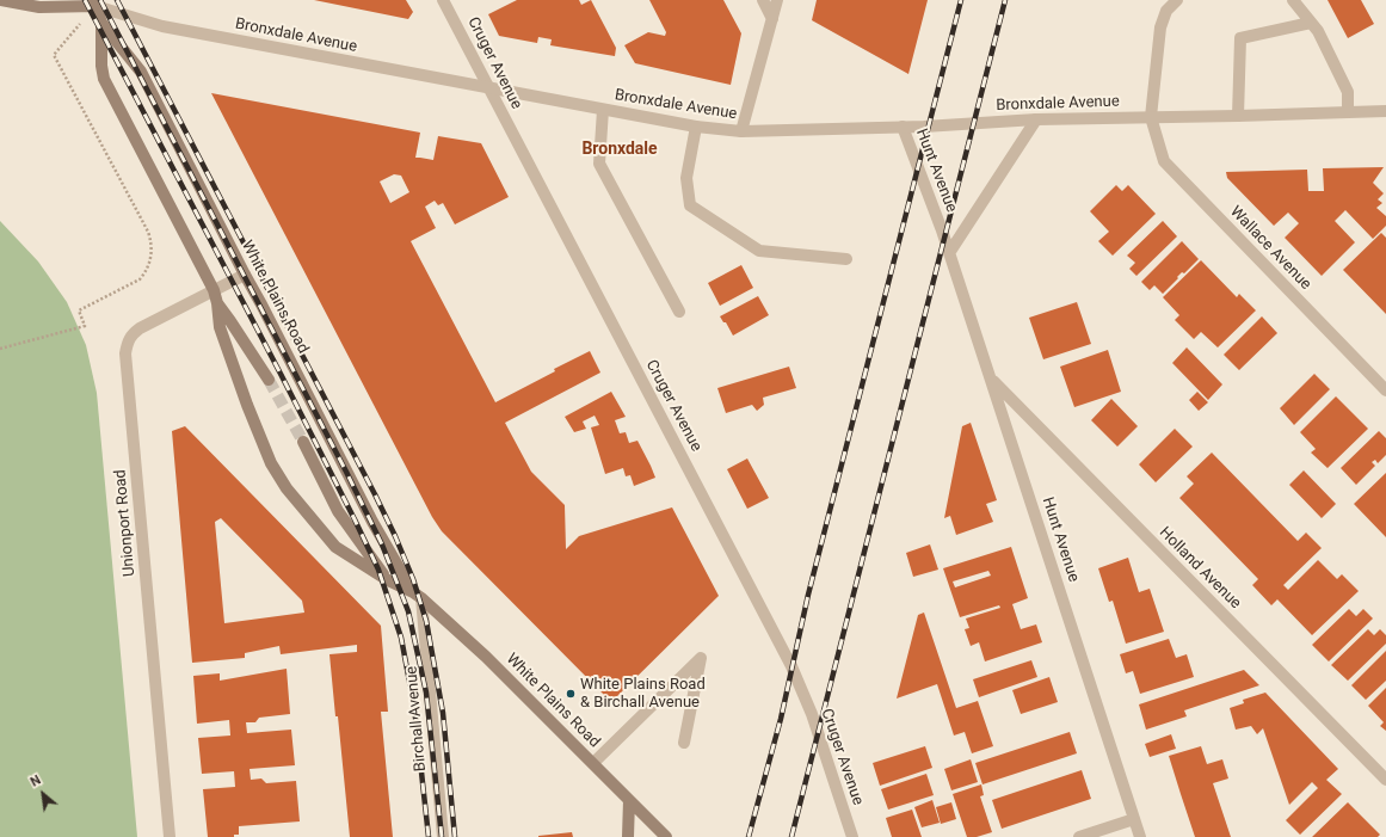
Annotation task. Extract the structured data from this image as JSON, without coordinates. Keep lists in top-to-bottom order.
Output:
{
  "streets": {
    "main road": ["Bronxdale Avenue", "White Plains Road"],
    "street": [
      "Cruger Avenue",
      "Hunt Avenue",
      "Wallace Avenue",
      "Unionport Road",
      "Holland Avenue",
      "Birchall Avenue"
    ]
  },
  "crossings": [
    ["Bronxdale Avenue", "Cruger Avenue"],
    ["Bronxdale Avenue", "Hunt Avenue"],
    ["Bronxdale Avenue", "Wallace Avenue"],
    ["Bronxdale Avenue", "White Plains Road"],
    ["Hunt Avenue", "Holland Avenue"],
    ["White Plains Road", "Unionport Road"],
    ["White Plains Road", "Birchall Avenue"]
  ],
  "districts": ["Bronxdale"],
  "places": ["White Plains Road & Birchall Avenue"],
  "north": "top left"
}
